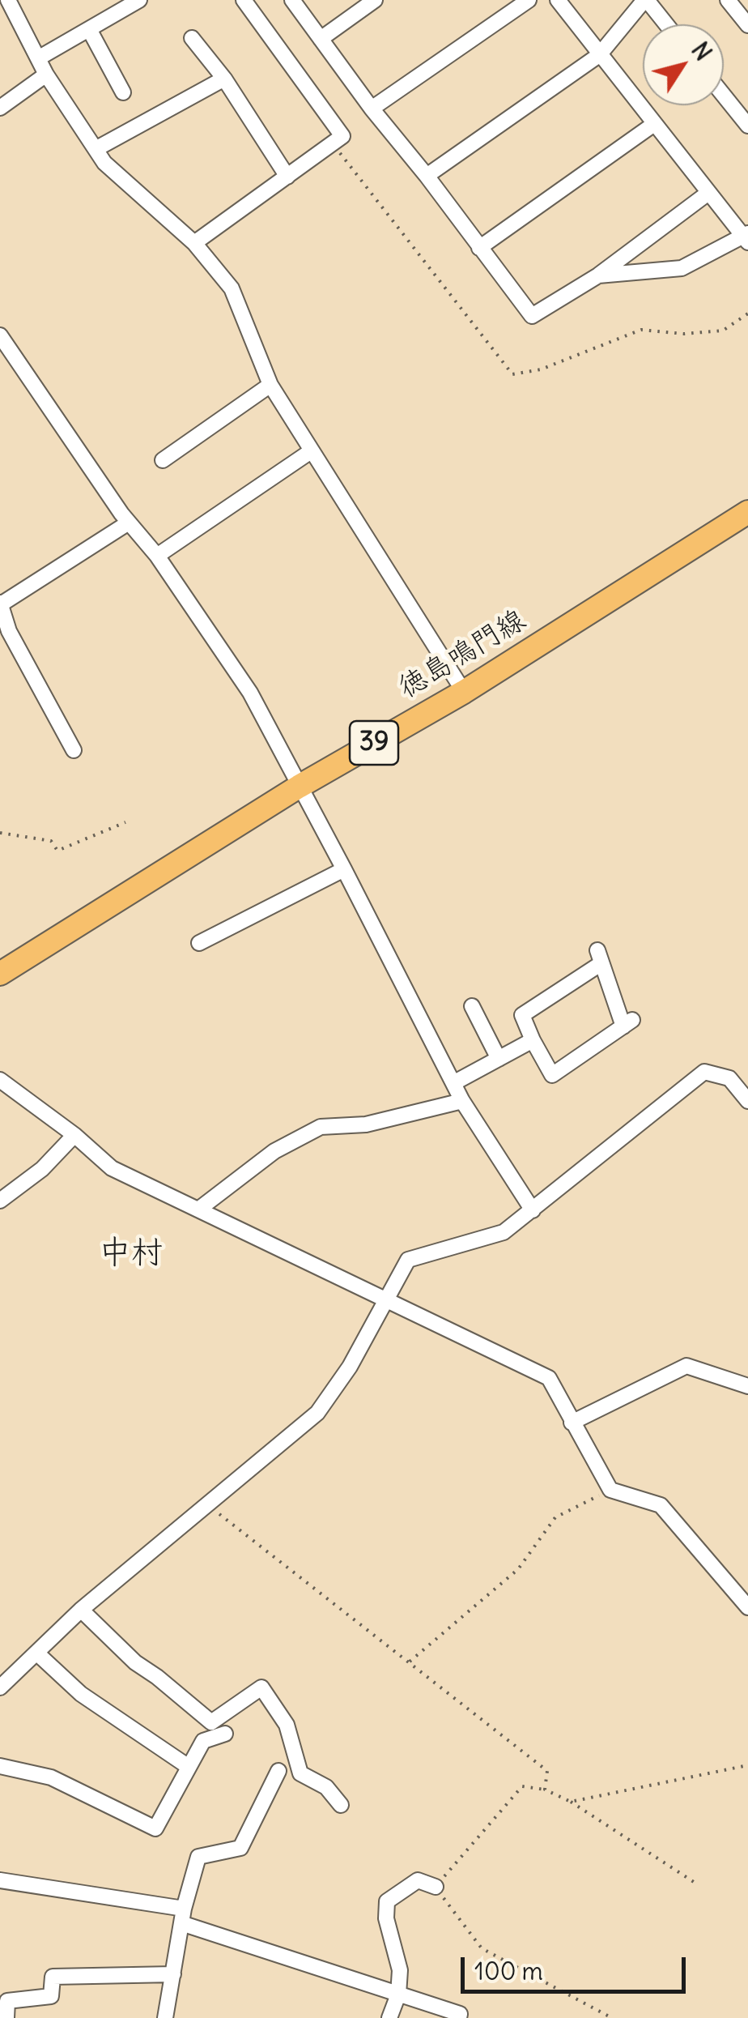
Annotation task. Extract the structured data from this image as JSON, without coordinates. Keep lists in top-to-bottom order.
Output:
{
  "streets": {
    "main road": ["徳島鳴門線", "39"]
  },
  "districts": ["中村"],
  "scale_bar": "100 m",
  "north": "top right"
}
